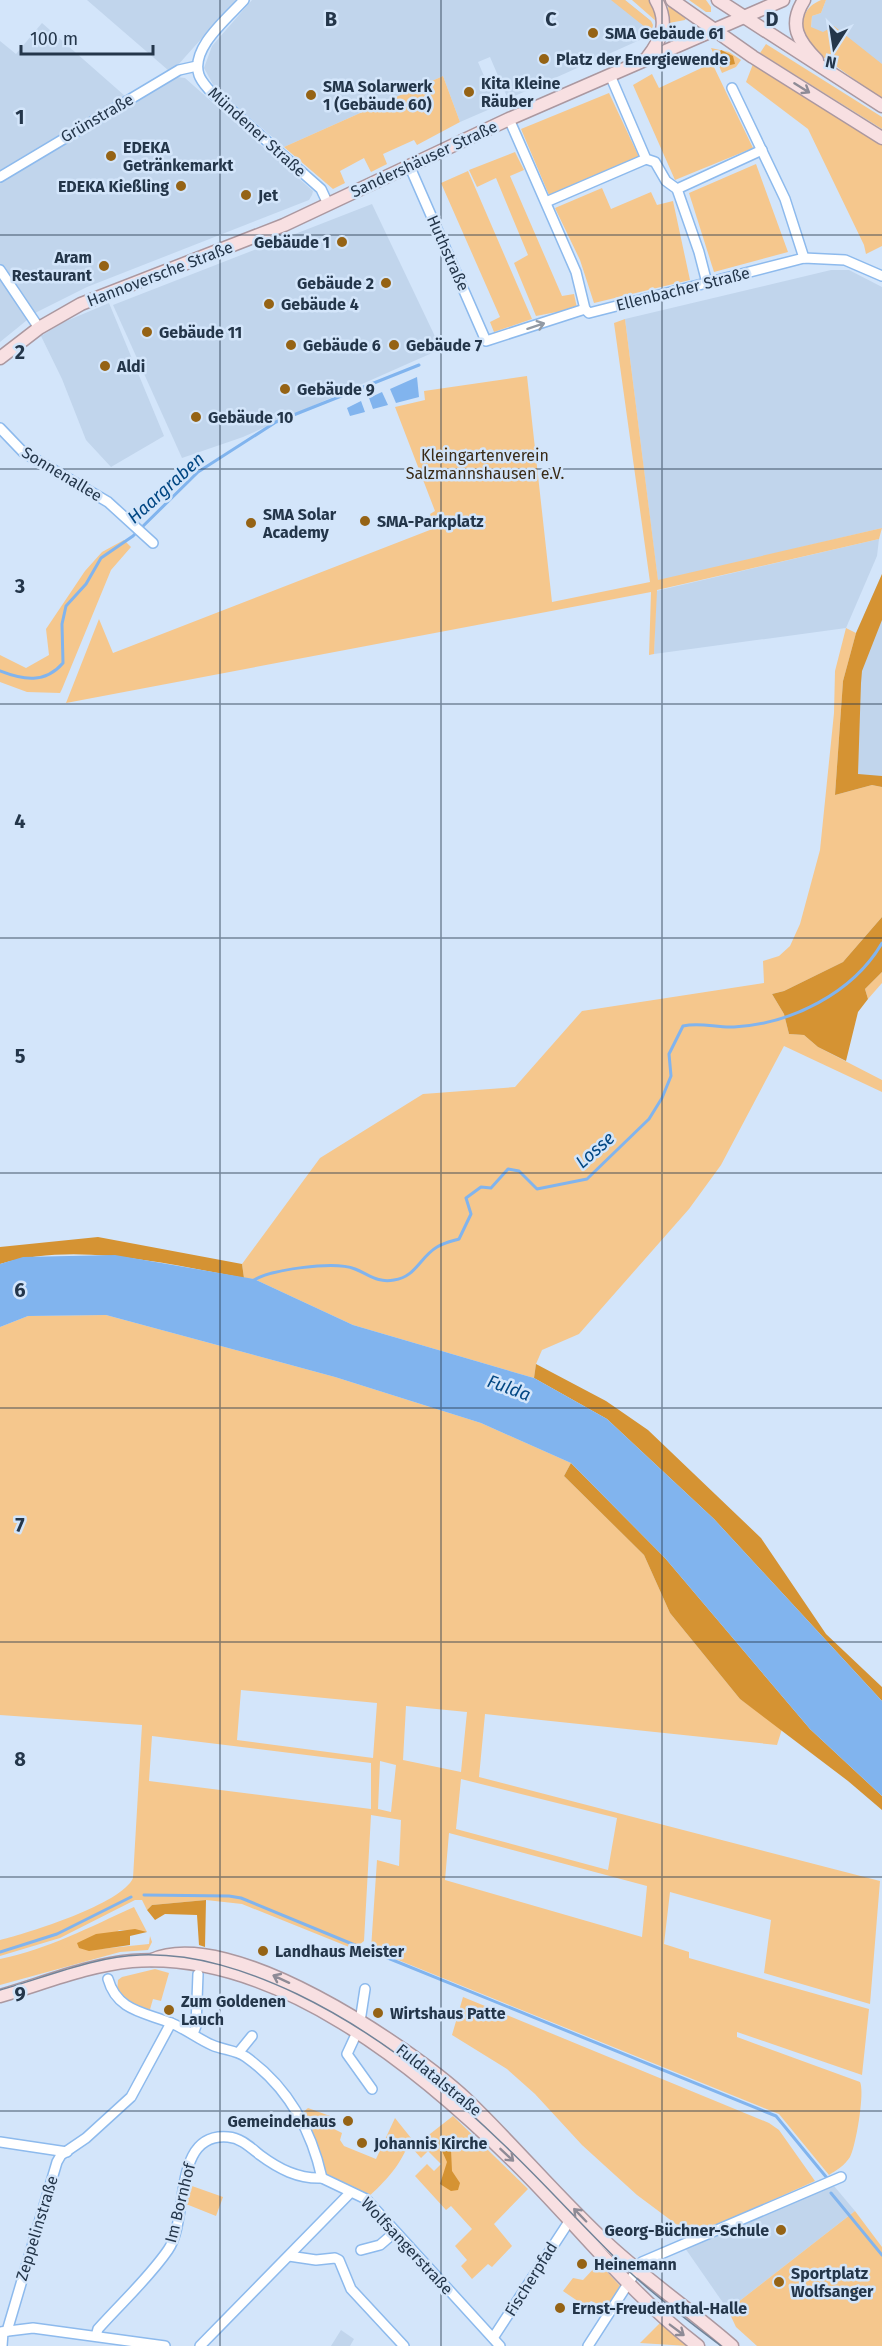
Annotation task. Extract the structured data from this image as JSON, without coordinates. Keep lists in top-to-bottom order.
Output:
{
  "streets": {
    "main road": ["Sandershäuser Straße", "Hannoversche Straße", "Fuldatalstraße"],
    "street": [
      "Grünstraße",
      "Mündener Straße",
      "Huthstraße",
      "Ellenbacher Straße",
      "Sonnenallee",
      "Im Bornhof",
      "Zeppelinstraße",
      "Wolfsangerstraße",
      "Fischerpfad"
    ]
  },
  "crossings": [
    ["Grünstraße", "Mündener Straße"],
    ["Mündener Straße", "Sandershäuser Straße"],
    ["Mündener Straße", "Hannoversche Straße"],
    ["Sandershäuser Straße", "Huthstraße"],
    ["Sandershäuser Straße", "Hannoversche Straße"],
    ["Huthstraße", "Ellenbacher Straße"],
    ["Fuldatalstraße", "Fischerpfad"],
    ["Im Bornhof", "Wolfsangerstraße"],
    ["Wolfsangerstraße", "Fischerpfad"]
  ],
  "water": ["Haargraben", "Losse", "Fulda"],
  "parks": ["Kleingartenverein Salzmannshausen e.V."],
  "places": [
    "SMA Gebäude 61",
    "Platz der Energiewende",
    "Kita Kleine Räuber",
    "SMA Solarwerk 1 (Gebäude 60)",
    "EDEKA Getränkemarkt",
    "EDEKA Kießling",
    "Jet",
    "Gebäude 1",
    "Aram Restaurant",
    "Gebäude 2",
    "Gebäude 4",
    "Gebäude 11",
    "Gebäude 6",
    "Gebäude 7",
    "Aldi",
    "Gebäude 9",
    "Gebäude 10",
    "SMA-Parkplatz",
    "SMA Solar Academy",
    "Landhaus Meister",
    "Zum Goldenen Lauch",
    "Wirtshaus Patte",
    "Gemeindehaus",
    "Johannis Kirche",
    "Georg-Büchner-Schule",
    "Heinemann",
    "Sportplatz Wolfsanger",
    "Ernst-Freudenthal-Halle"
  ],
  "scale_bar": "100 m",
  "north": "bottom",
  "grid": {
    "columns": ["B", "C", "D"],
    "rows": [
      "1",
      "2",
      "3",
      "4",
      "5",
      "6",
      "7",
      "8",
      "9"
    ]
  }
}
